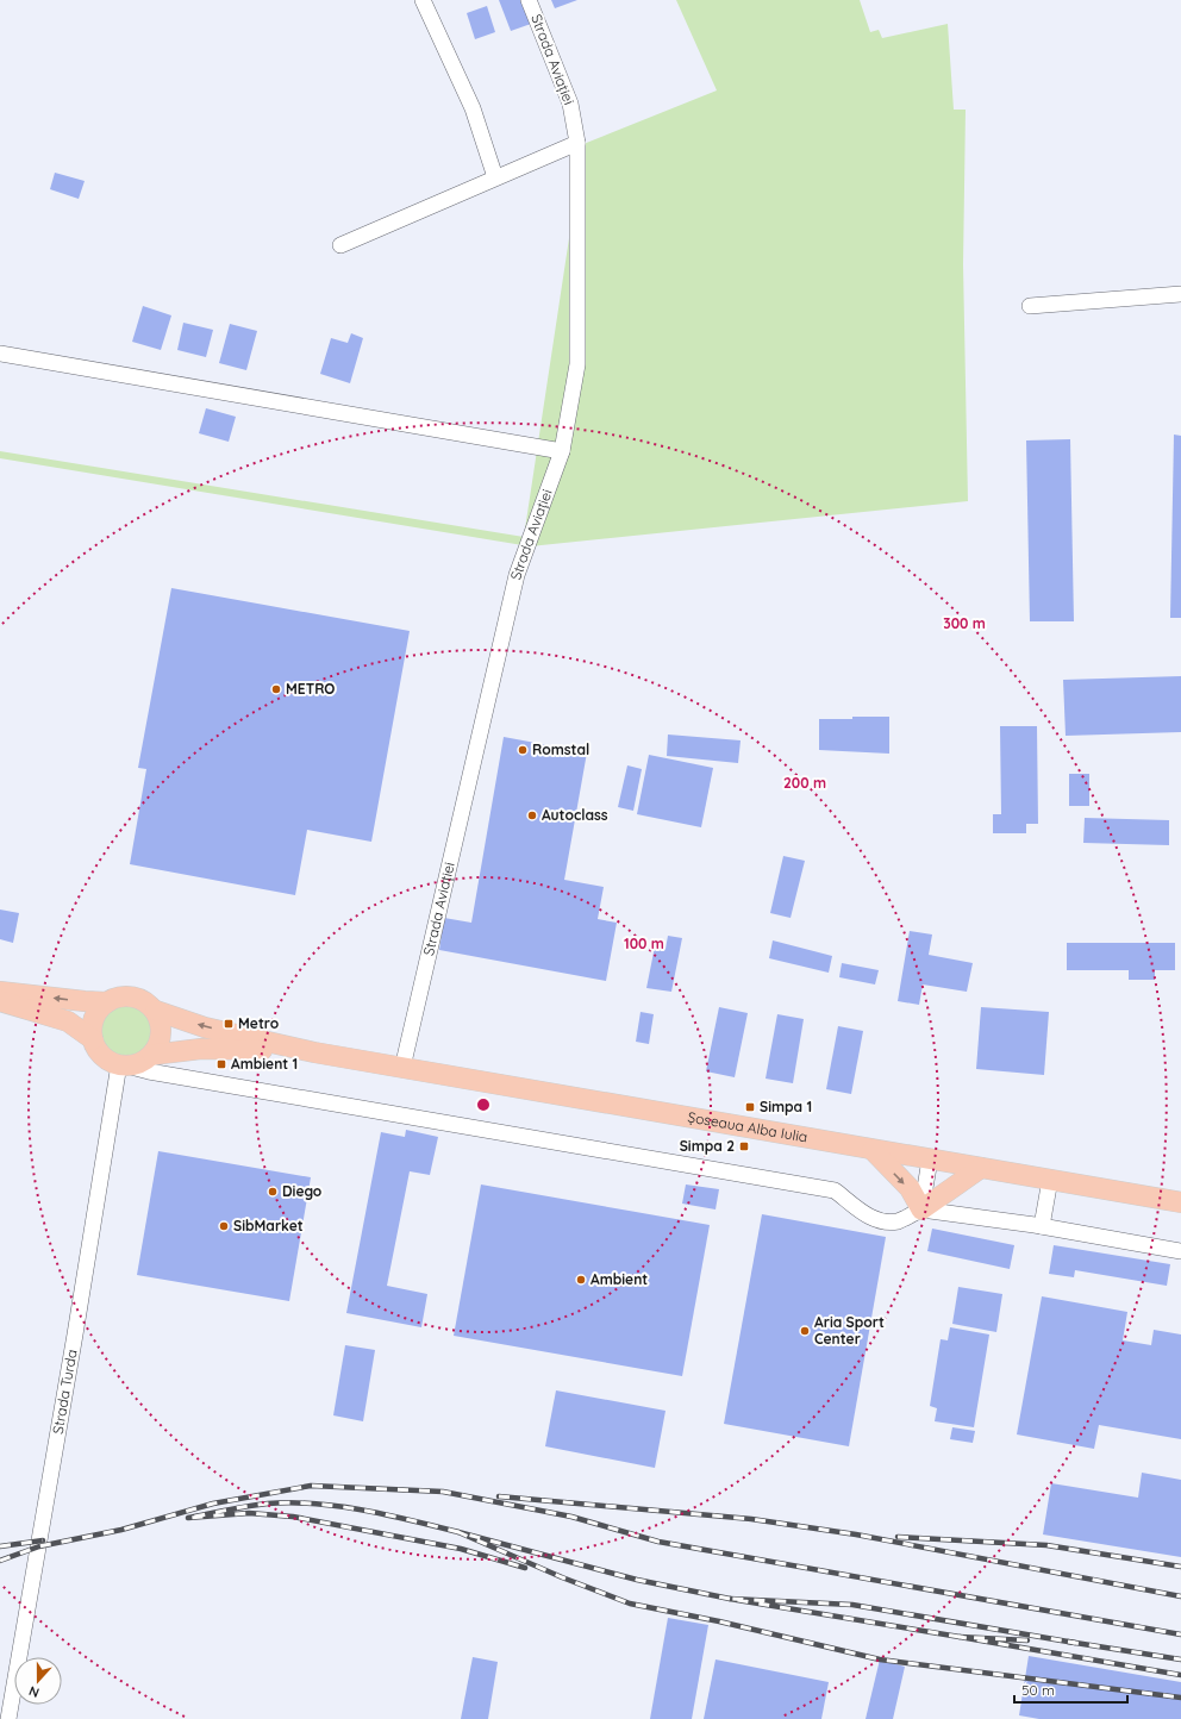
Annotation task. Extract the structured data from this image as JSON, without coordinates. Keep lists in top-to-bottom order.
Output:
{
  "streets": {
    "main road": ["Șoseaua Alba Iulia"],
    "street": ["Strada Aviației", "Strada Turda"]
  },
  "crossings": [
    ["Strada Aviației", "Șoseaua Alba Iulia"],
    ["Șoseaua Alba Iulia", "Strada Turda"]
  ],
  "places": {
    "other": [
      "METRO",
      "Romstal",
      "Autoclass",
      "Diego",
      "SibMarket",
      "Ambient",
      "Aria Sport Center"
    ],
    "transit": [
      "Metro",
      "Ambient 1",
      "Simpa 1",
      "Simpa 2"
    ]
  },
  "scale_bar": "50 m",
  "north": "bottom",
  "rings": ["300 m", "200 m", "100 m"]
}
